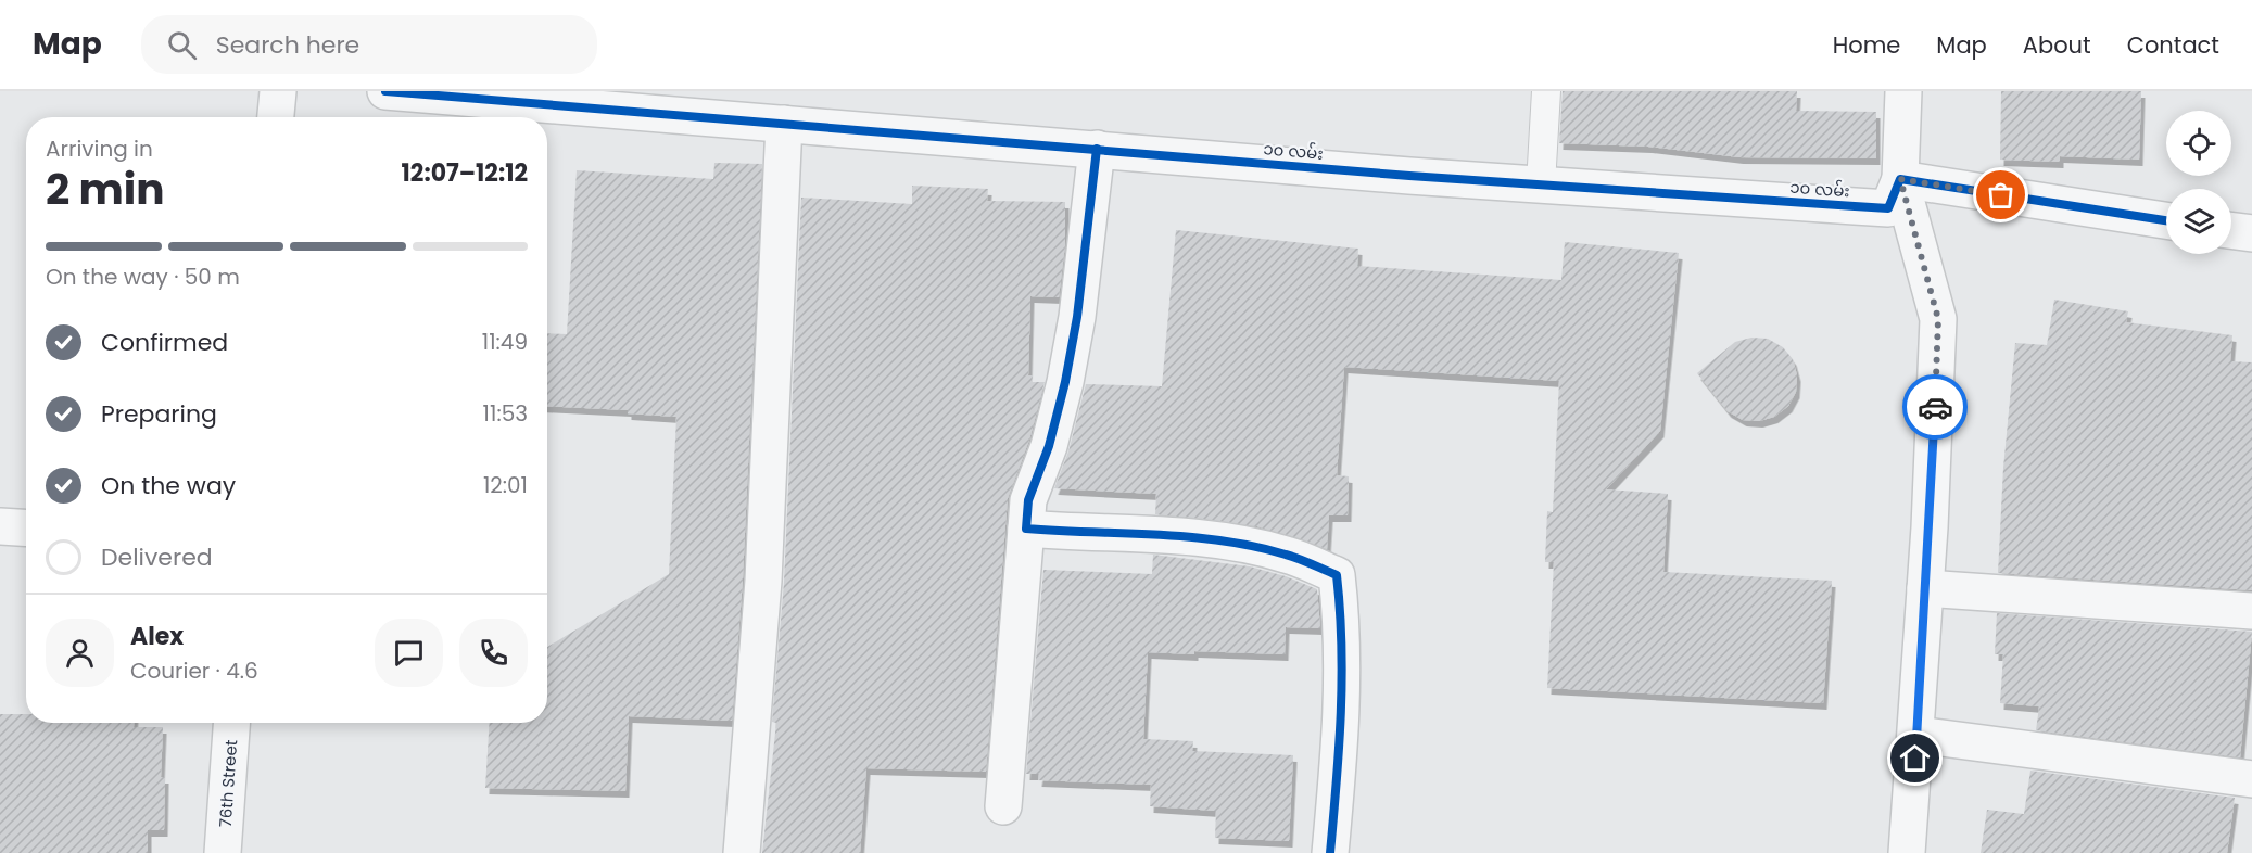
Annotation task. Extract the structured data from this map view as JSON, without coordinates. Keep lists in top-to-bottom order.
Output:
{
  "streets": {
    "street": ["၁၀ လမ်း", "76th Street"]
  },
  "page": {
    "header": "Map",
    "search": "Search here",
    "nav": [
      "Home",
      "Map",
      "About",
      "Contact"
    ],
    "heading": ["2 min", "Arriving in", "12:07–12:12"],
    "panel": ["Alex", "Courier · 4.6"],
    "bar": "On the way · 50 m",
    "list": [
      ["Confirmed", "11:49"],
      ["Preparing", "11:53"],
      ["On the way", "12:01"],
      "Delivered"
    ]
  }
}
